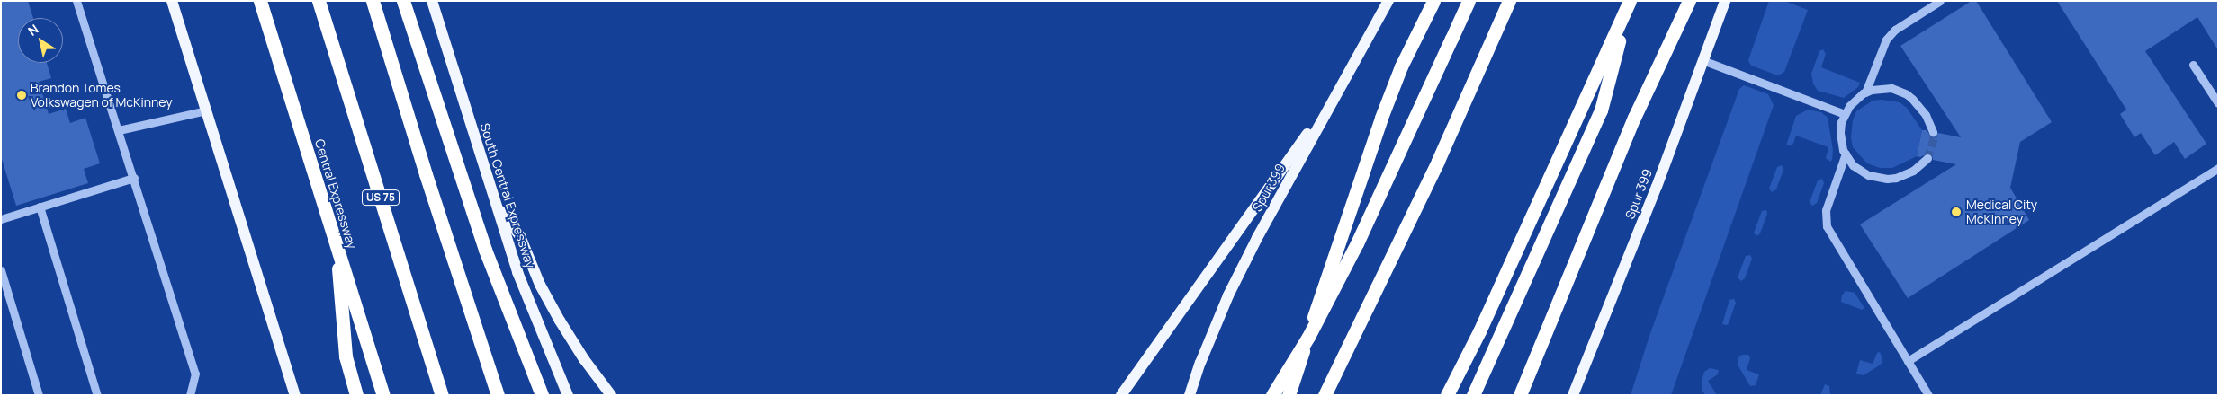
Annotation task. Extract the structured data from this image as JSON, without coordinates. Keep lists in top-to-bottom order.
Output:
{
  "streets": {
    "highway": ["Central Expressway", "US 75"],
    "main road": ["Spur 399", "South Central Expressway"]
  },
  "places": ["Brandon Tomes Volkswagen of McKinney", "Medical City McKinney"],
  "north": "top left"
}
